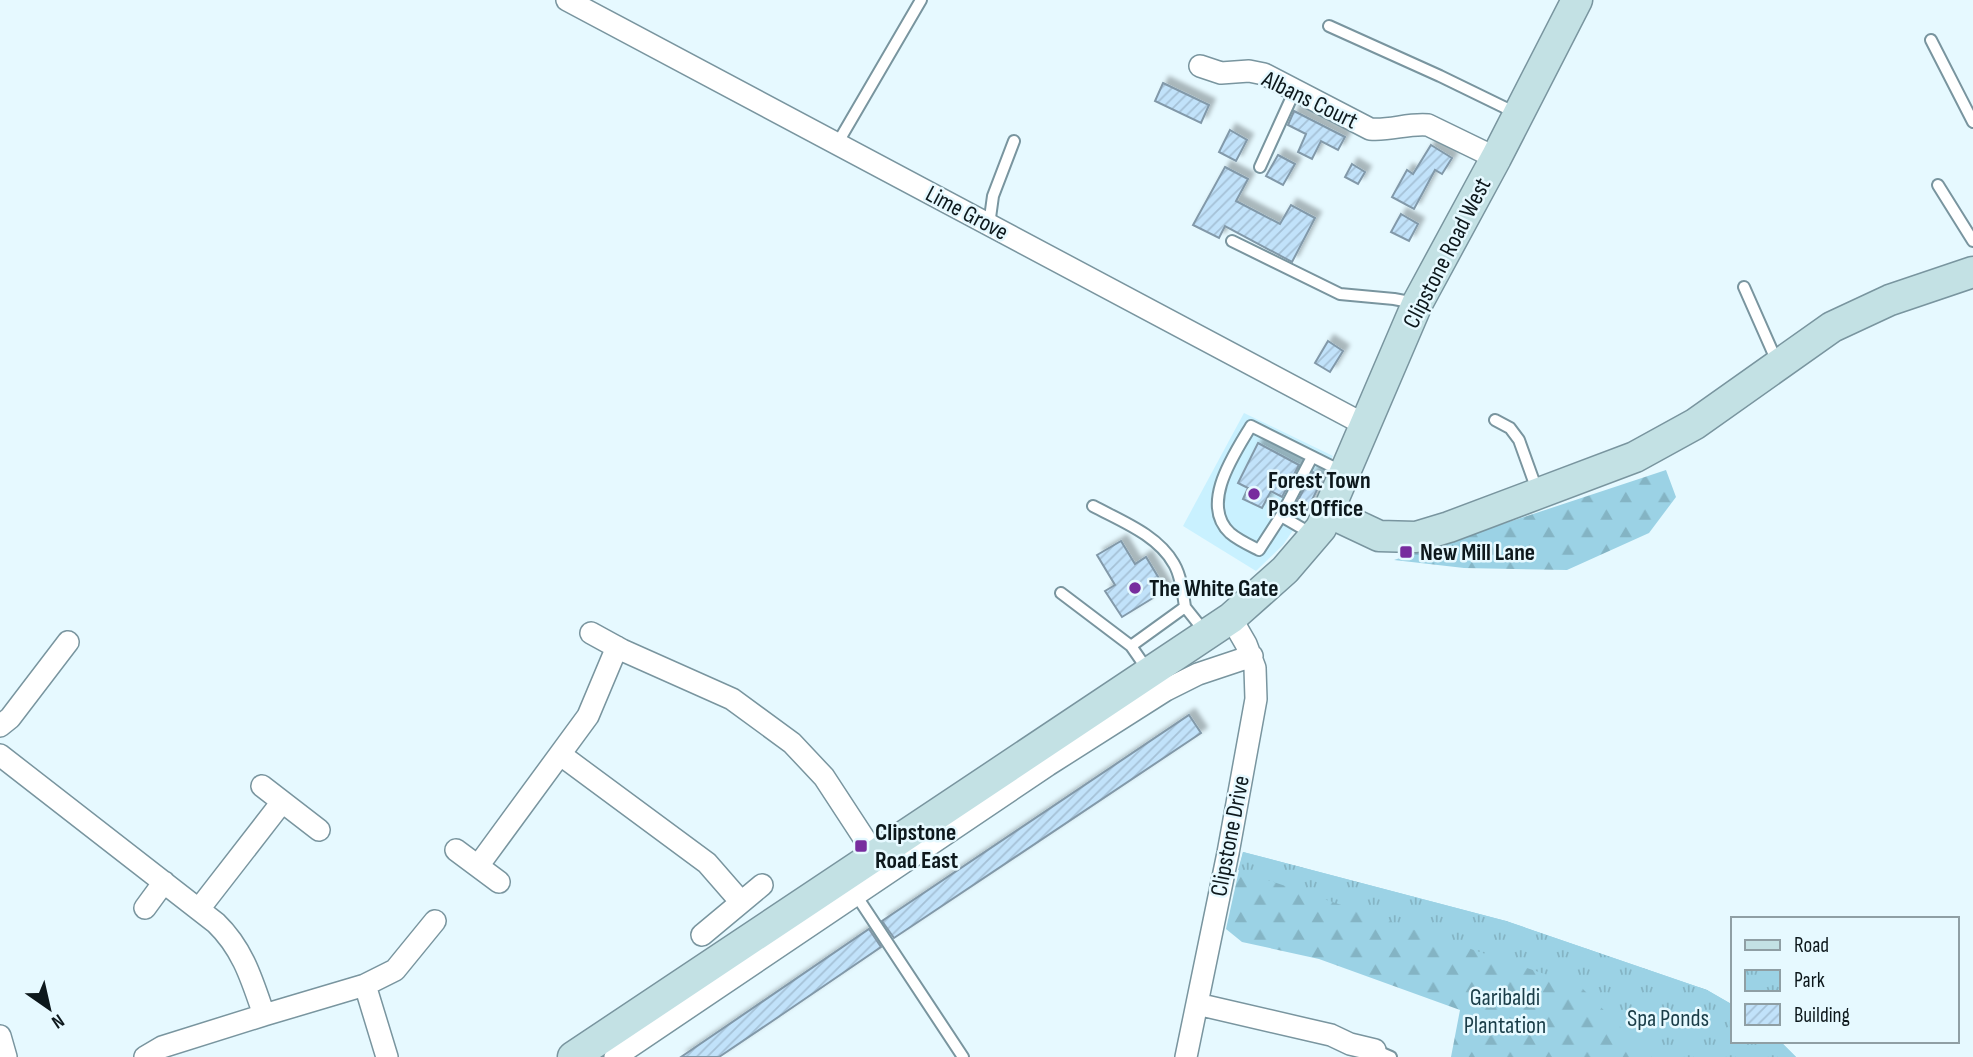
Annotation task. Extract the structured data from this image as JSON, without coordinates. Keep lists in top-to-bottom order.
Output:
{
  "streets": {
    "main road": ["Clipstone Road West"],
    "street": ["Albans Court", "Lime Grove", "Clipstone Drive"]
  },
  "crossings": [
    ["Albans Court", "Clipstone Road West"],
    ["Lime Grove", "Clipstone Road West"]
  ],
  "parks": ["Garibaldi Plantation", "Spa Ponds"],
  "places": {
    "other": ["Forest Town Post Office", "The White Gate"],
    "transit": ["New Mill Lane", "Clipstone Road East"]
  },
  "legend": ["Road", "Park", "Building"],
  "north": "bottom right"
}
